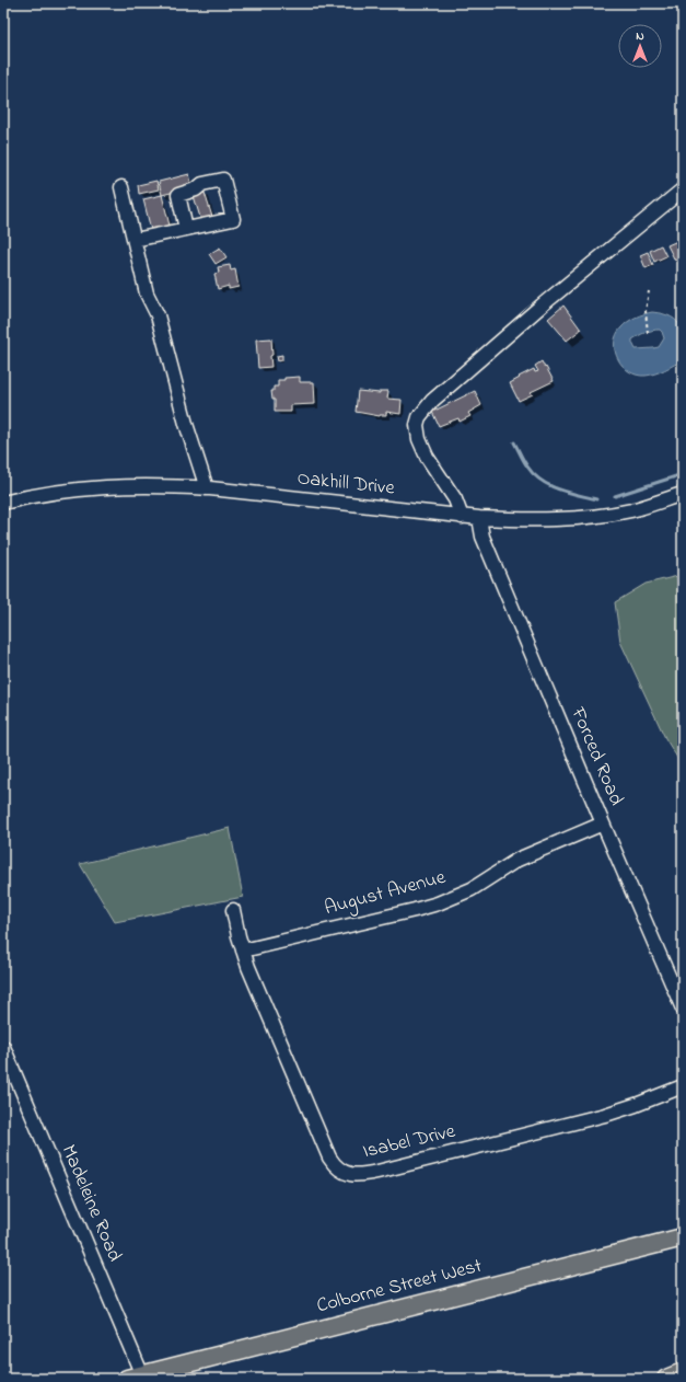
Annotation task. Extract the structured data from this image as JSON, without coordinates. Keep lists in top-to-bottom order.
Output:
{
  "streets": {
    "main road": ["Colborne Street West"],
    "street": [
      "Oakhill Drive",
      "Forced Road",
      "August Avenue",
      "Isabel Drive",
      "Madeleine Road"
    ]
  },
  "crossings": [
    ["Oakhill Drive", "Forced Road"],
    ["Forced Road", "August Avenue"],
    ["August Avenue", "Isabel Drive"],
    ["Madeleine Road", "Colborne Street West"]
  ],
  "north": "top"
}
